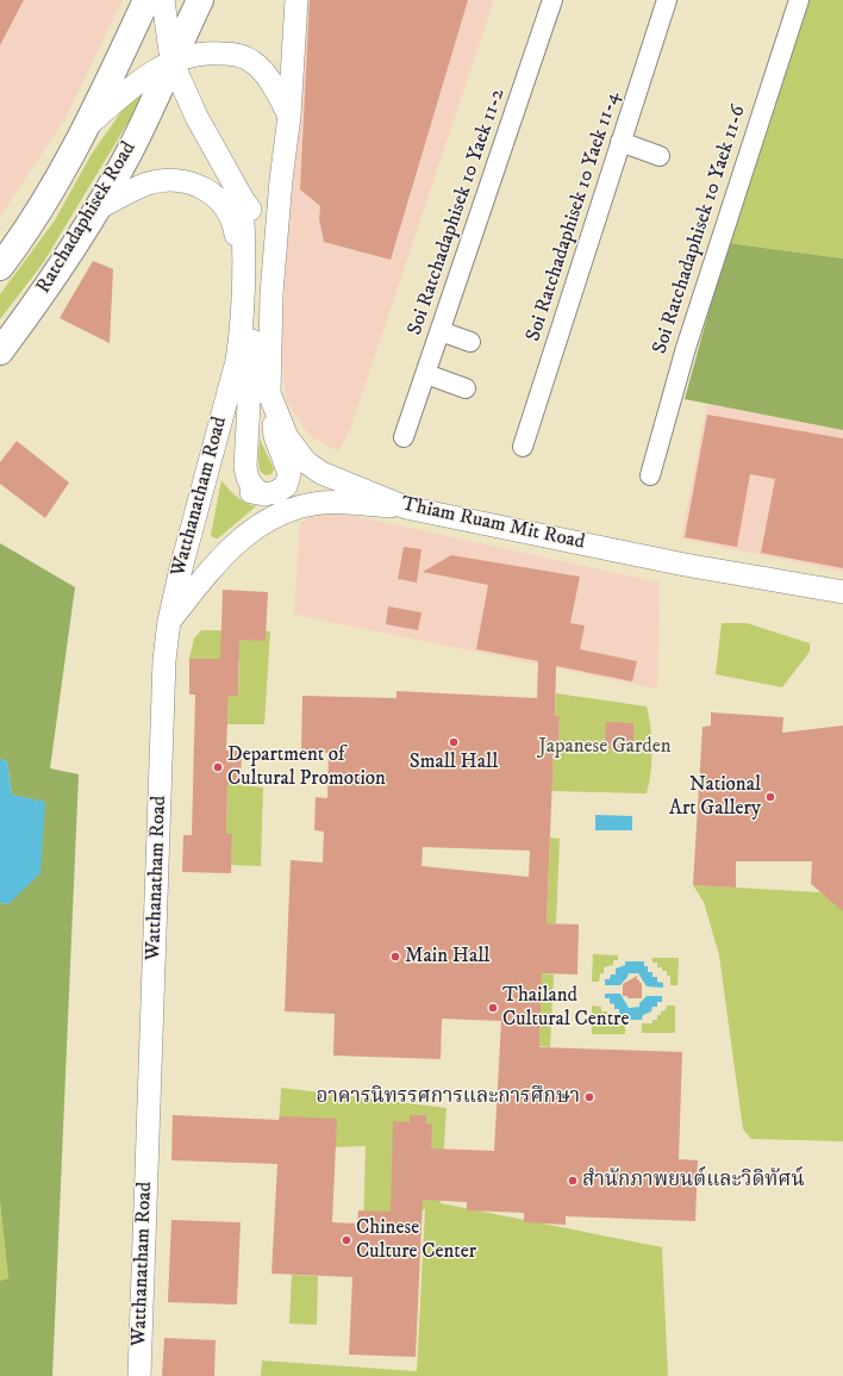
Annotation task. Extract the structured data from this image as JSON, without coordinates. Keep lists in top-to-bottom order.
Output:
{
  "streets": {
    "main road": ["Ratchadaphisek Road"],
    "street": [
      "Soi Ratchadaphisek 10 Yaek 11-2",
      "Soi Ratchadaphisek 10 Yaek 11-4",
      "Soi Ratchadaphisek 10 Yaek 11-6",
      "Watthanatham Road",
      "Thiam Ruam Mit Road"
    ]
  },
  "parks": ["Japanese Garden"],
  "places": [
    "Small Hall",
    "Department of Cultural Promotion",
    "National Art Gallery",
    "Main Hall",
    "Thailand Cultural Centre",
    "อาคารนิทรรศการและการศึกษา",
    "สำนักภาพยนต์และวิดิทัศน์",
    "Chinese Culture Center"
  ]
}
